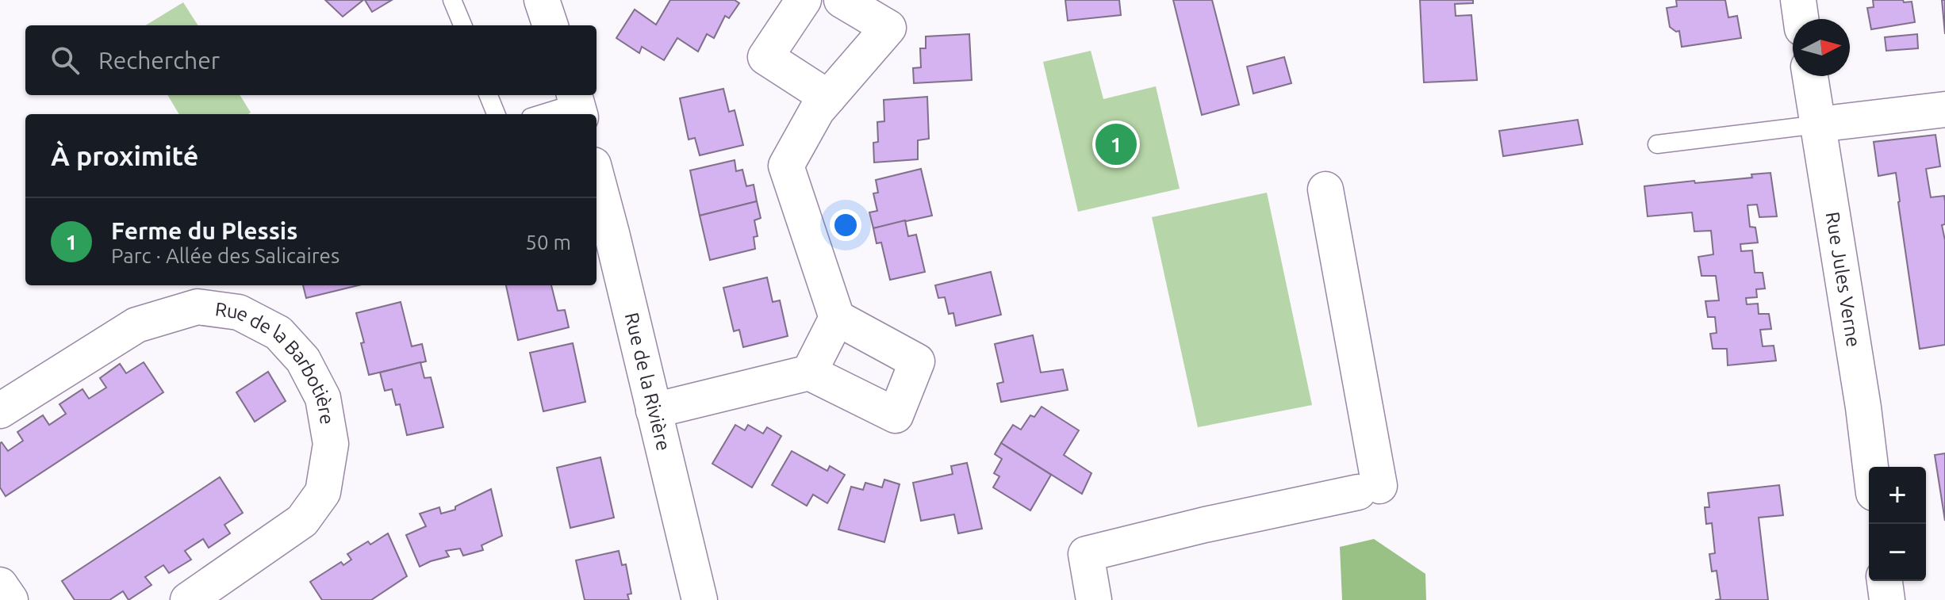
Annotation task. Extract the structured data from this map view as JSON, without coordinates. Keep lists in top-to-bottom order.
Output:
{
  "streets": {
    "street": ["Rue Jules Verne", "Rue de la Barbotière", "Rue de la Rivière"]
  },
  "north": "right",
  "page": {
    "search": "Rechercher",
    "heading": "À proximité",
    "pins": "1",
    "list": [
      {
        "mark": "1",
        "name": "Ferme du Plessis",
        "note": "Parc · Allée des Salicaires",
        "value": "50 m"
      }
    ],
    "map_buttons": ["+", "−"]
  }
}
